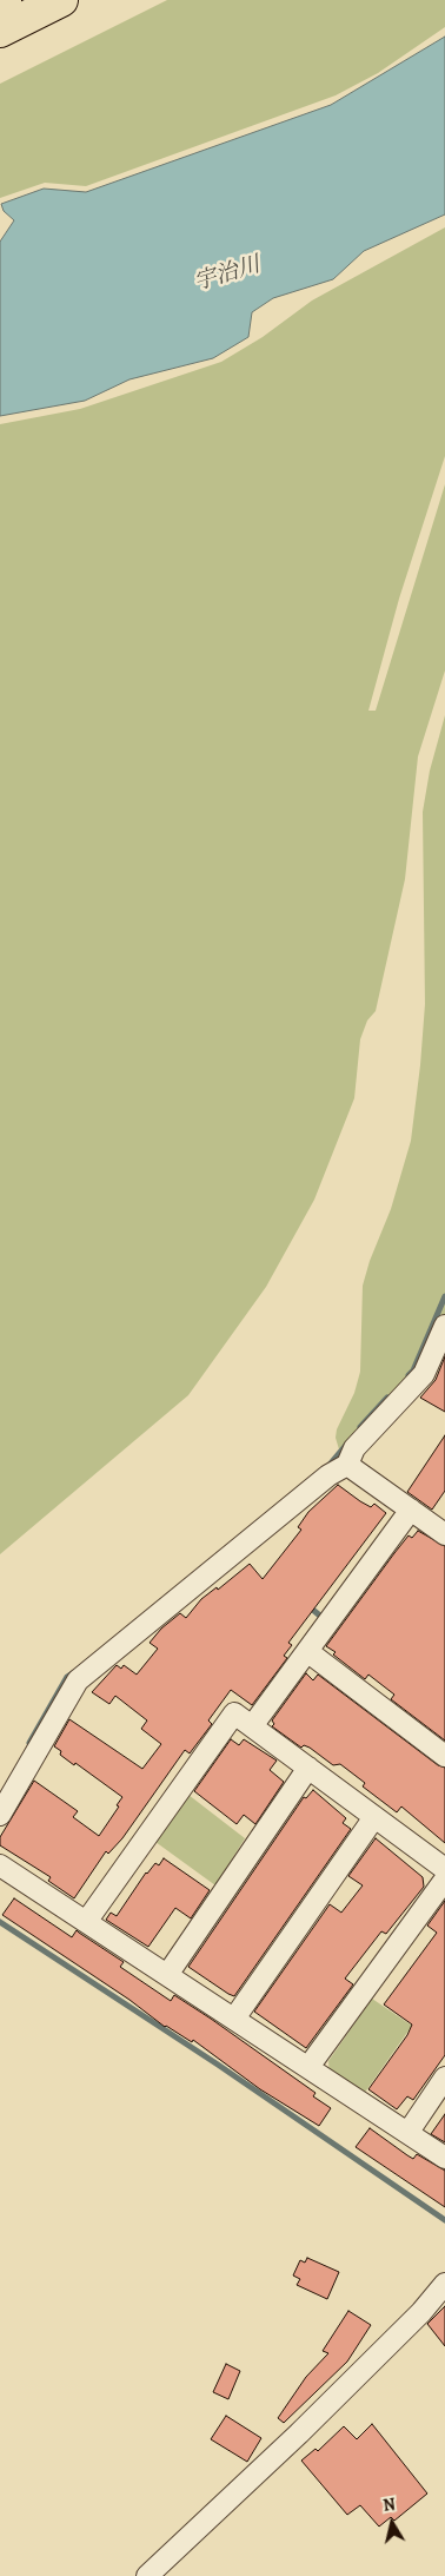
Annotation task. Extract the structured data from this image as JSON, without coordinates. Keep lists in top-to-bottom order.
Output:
{
  "water": ["宇治川"],
  "north": "top"
}
